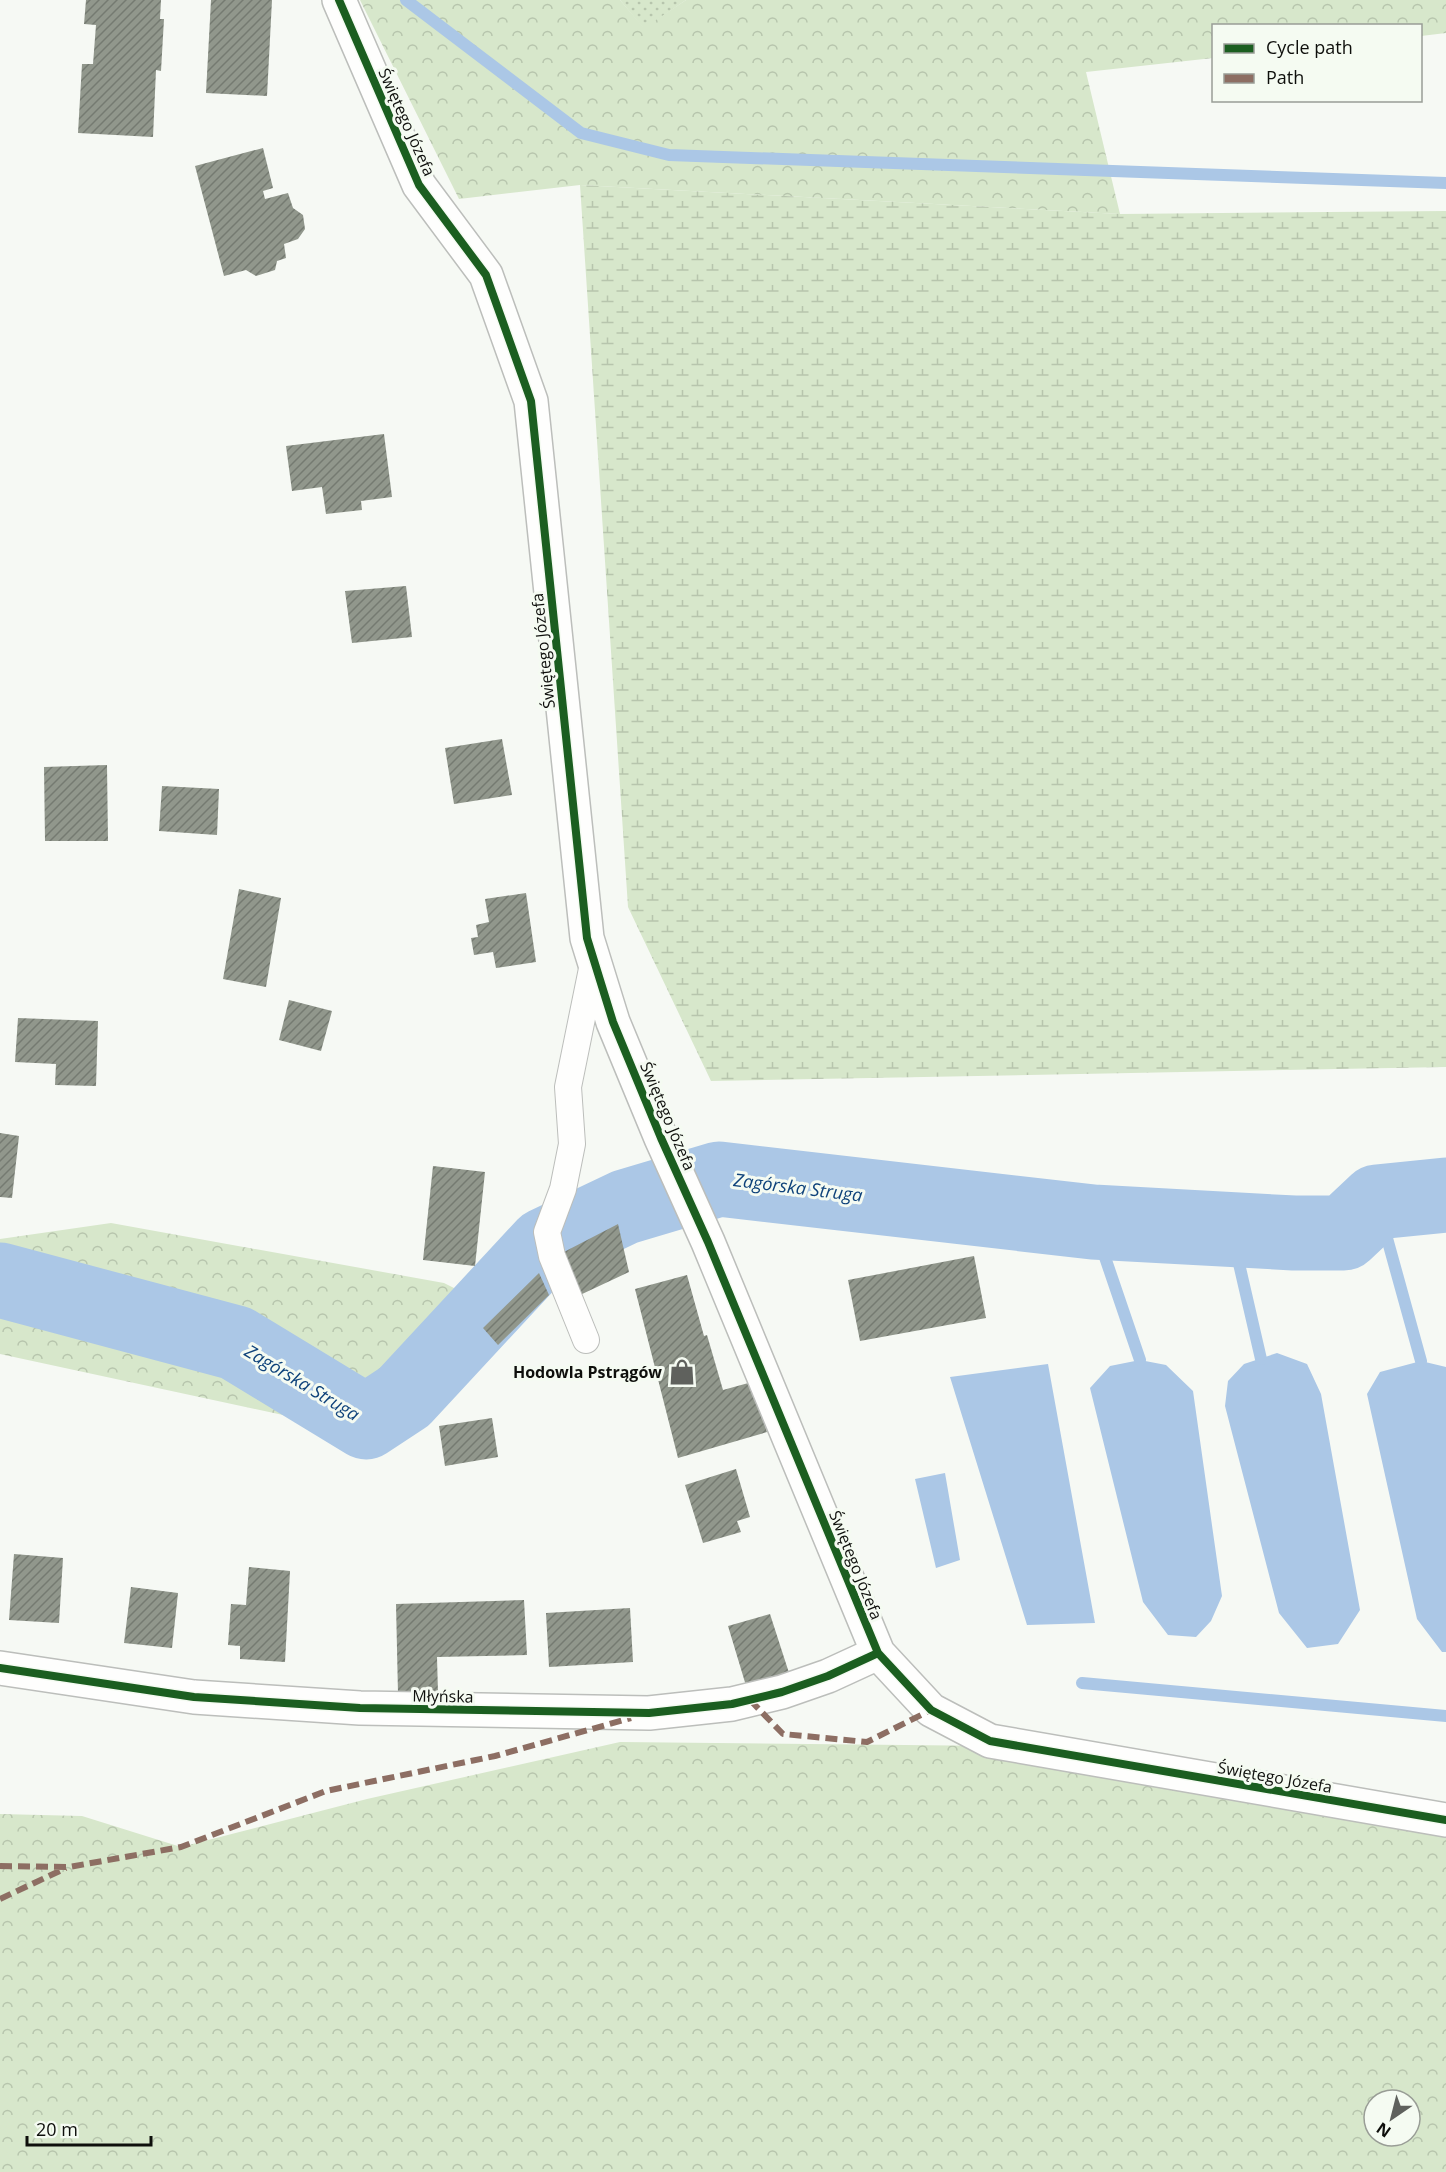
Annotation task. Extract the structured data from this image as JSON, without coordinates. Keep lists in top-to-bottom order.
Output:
{
  "streets": {
    "street": ["Świętego Józefa", "Młyńska"]
  },
  "crossings": [
    ["Świętego Józefa", "Młyńska"]
  ],
  "water": ["Zagórska Struga"],
  "places": {
    "shop": ["Hodowla Pstrągów"]
  },
  "legend": ["Cycle path", "Path"],
  "scale_bar": "20 m",
  "north": "bottom left"
}
